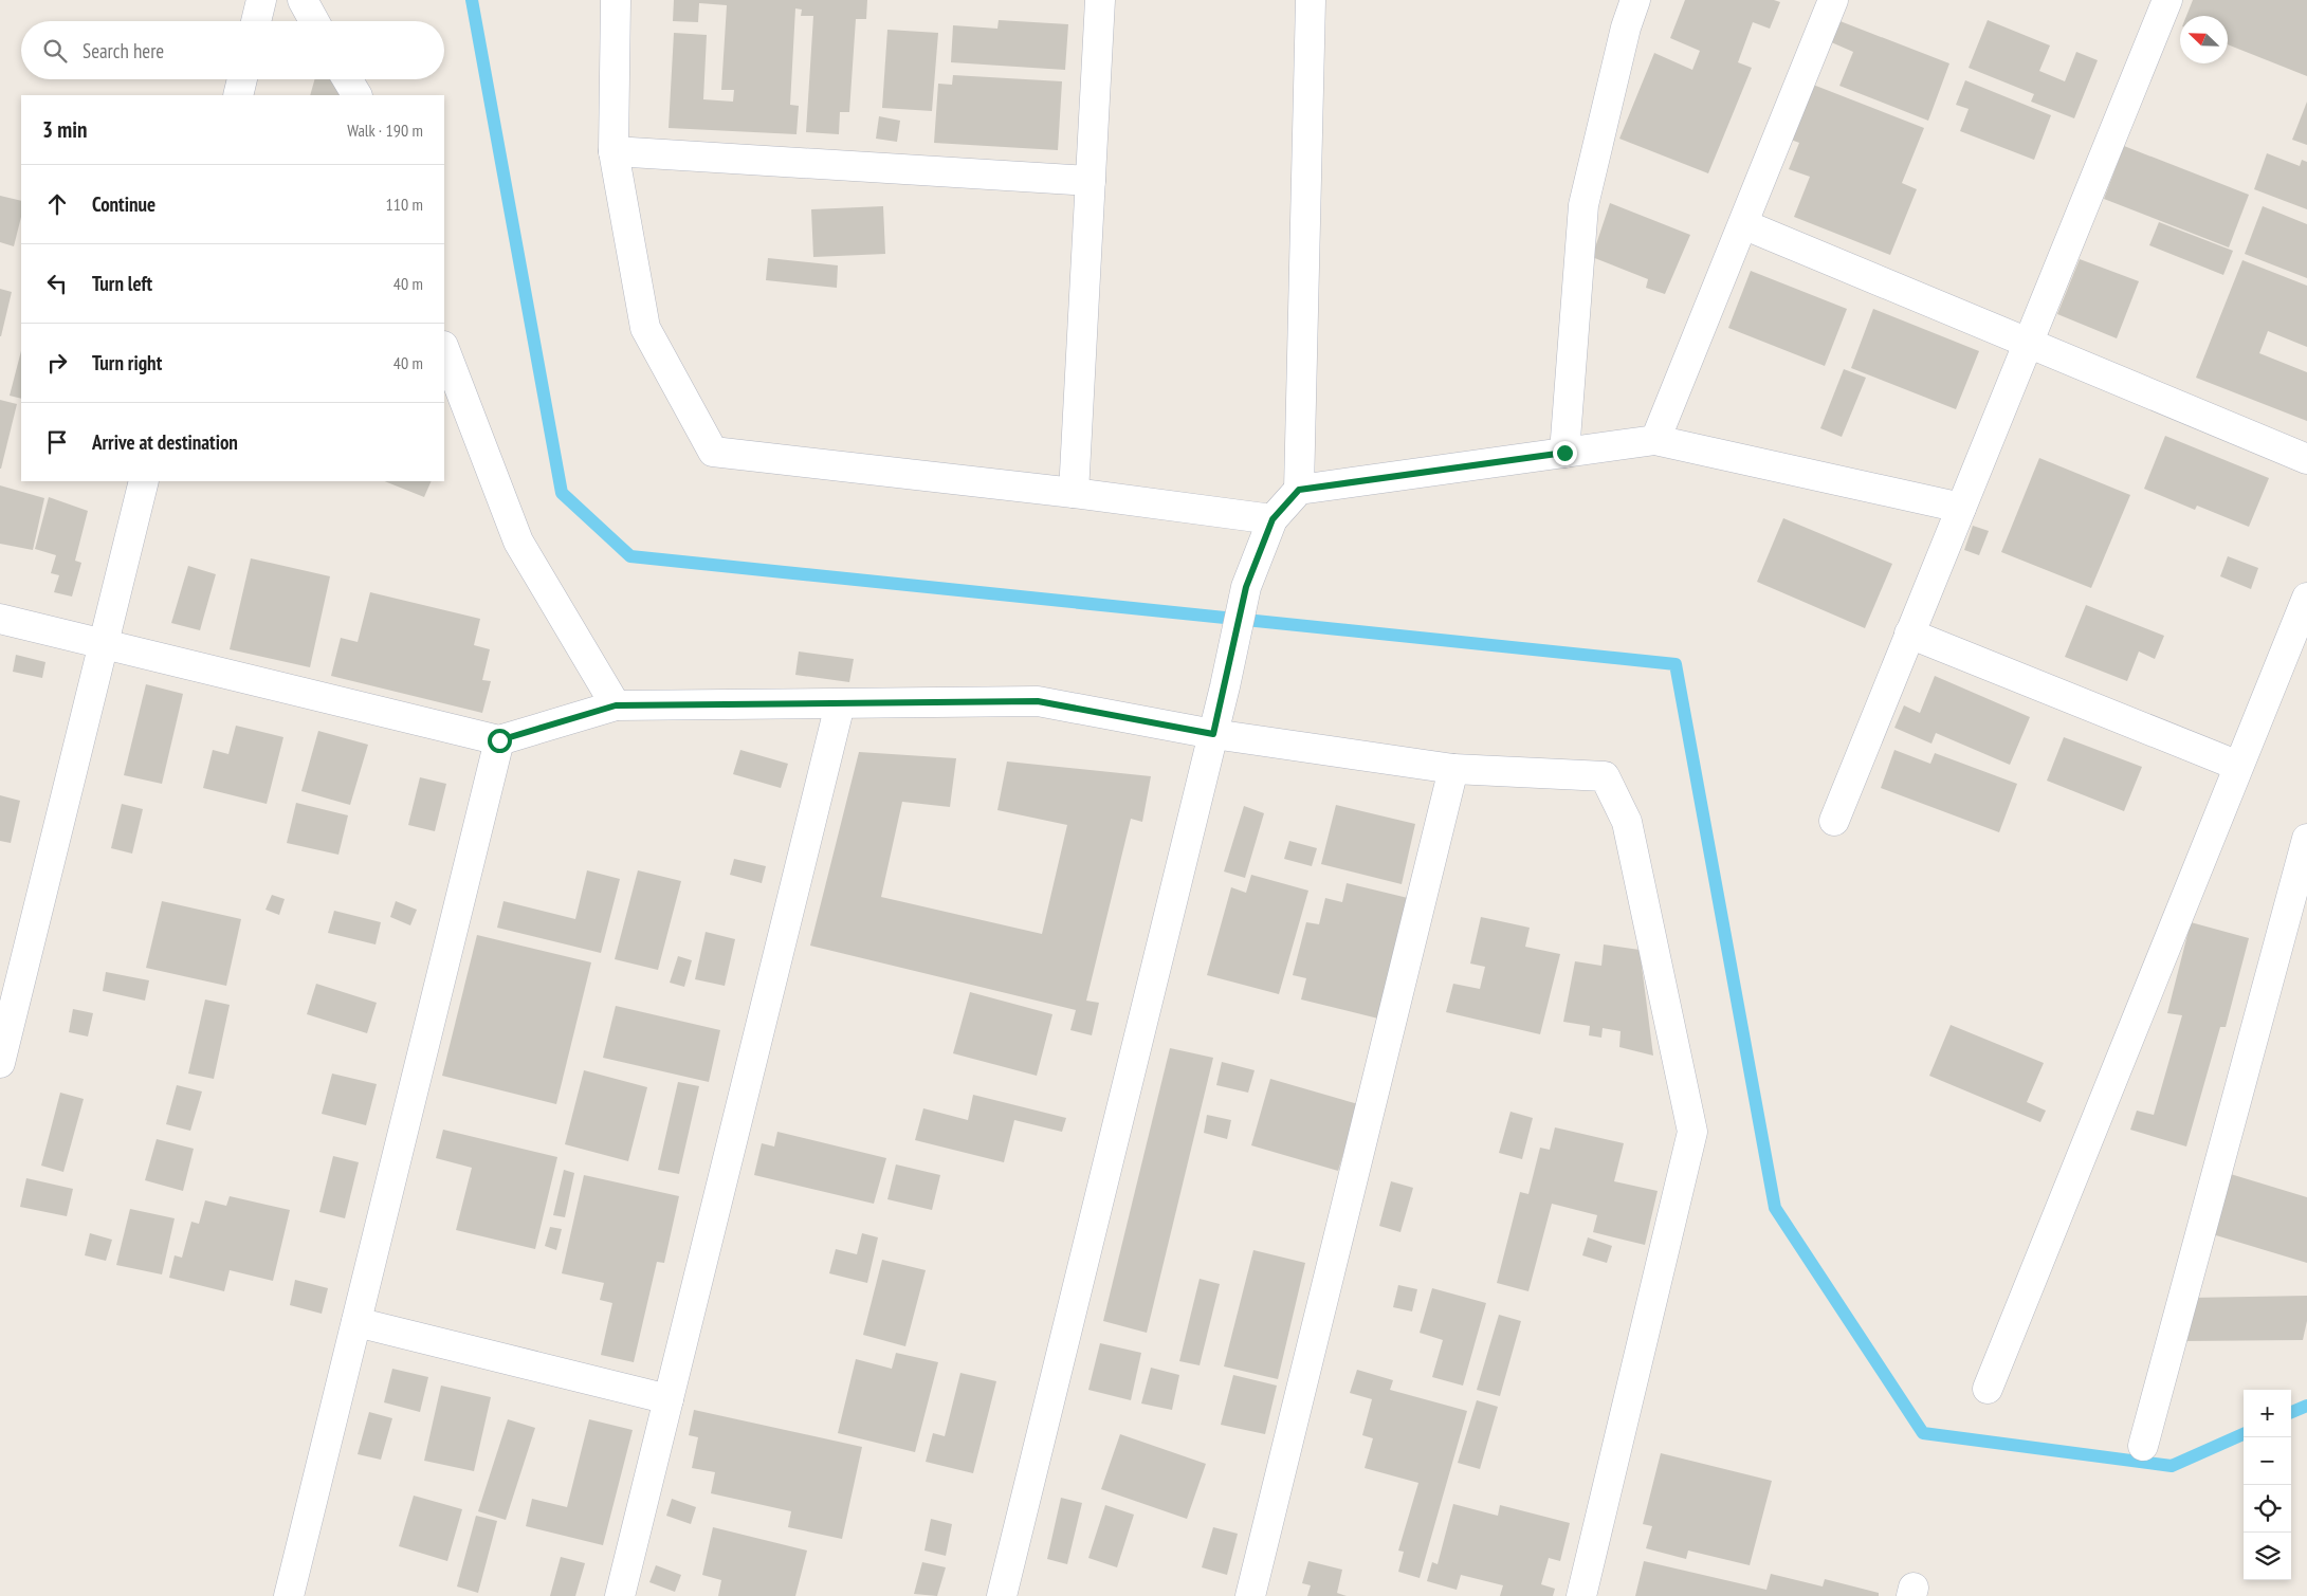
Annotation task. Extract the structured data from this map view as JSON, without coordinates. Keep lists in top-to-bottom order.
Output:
{
  "north": "top left",
  "page": {
    "search": "Search here",
    "heading": ["3 min", "Walk · 190 m"],
    "list": [
      ["Continue", "110 m"],
      ["Turn left", "40 m"],
      ["Turn right", "40 m"],
      "Arrive at destination"
    ],
    "map_buttons": ["+", "−"]
  }
}
